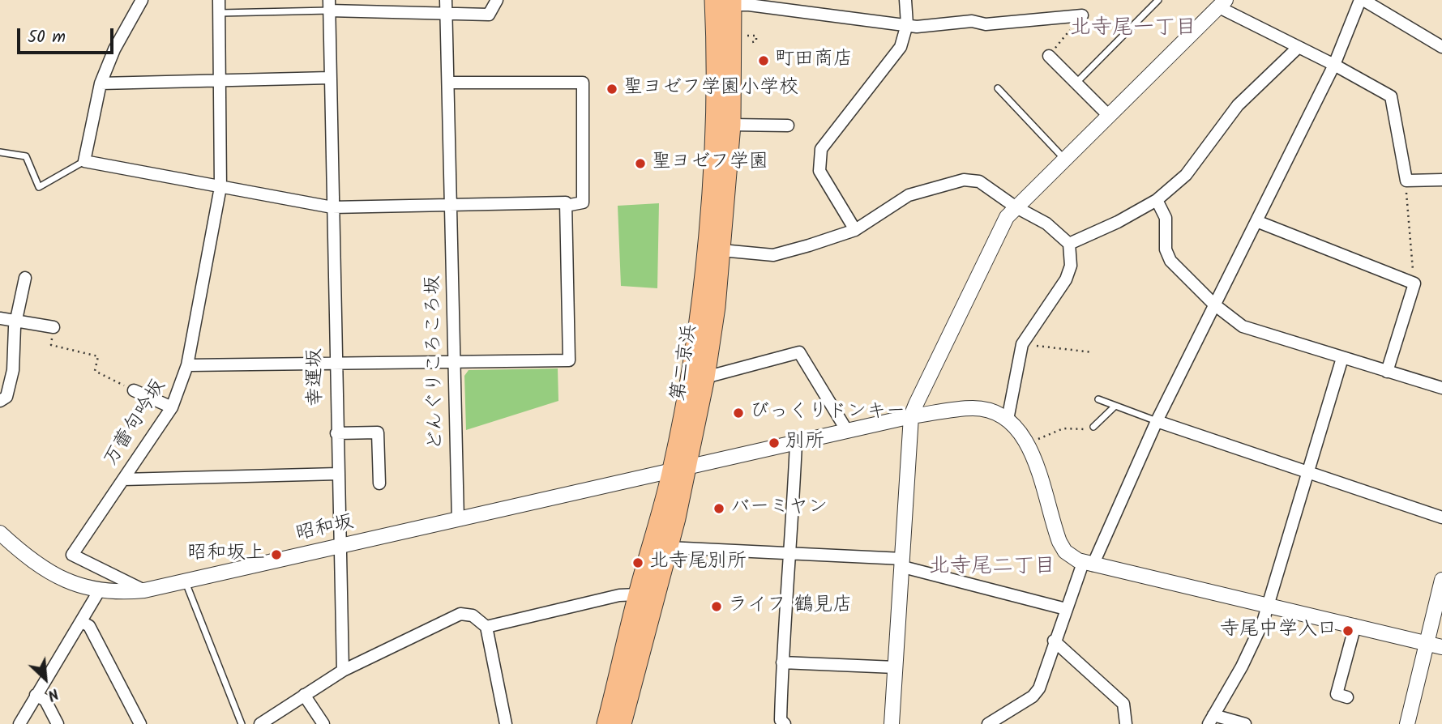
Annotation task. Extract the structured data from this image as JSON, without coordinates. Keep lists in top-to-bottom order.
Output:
{
  "streets": {
    "highway": ["第二京浜"],
    "street": [
      "どんぐりころころ坂",
      "幸運坂",
      "万蕾句吟坂",
      "昭和坂"
    ]
  },
  "crossings": [
    ["どんぐりころころ坂", "昭和坂"],
    ["第二京浜", "昭和坂"],
    ["幸運坂", "昭和坂"],
    ["万蕾句吟坂", "昭和坂"]
  ],
  "districts": ["北寺尾一丁目", "北寺尾二丁目"],
  "places": [
    "町田商店",
    "聖ヨゼフ学園小学校",
    "聖ヨゼフ学園",
    "びっくりドンキー",
    "別所",
    "バーミヤン",
    "昭和坂上",
    "北寺尾別所",
    "ライフ 鶴見店",
    "寺尾中学入口"
  ],
  "scale_bar": "50 m",
  "north": "bottom right"
}
